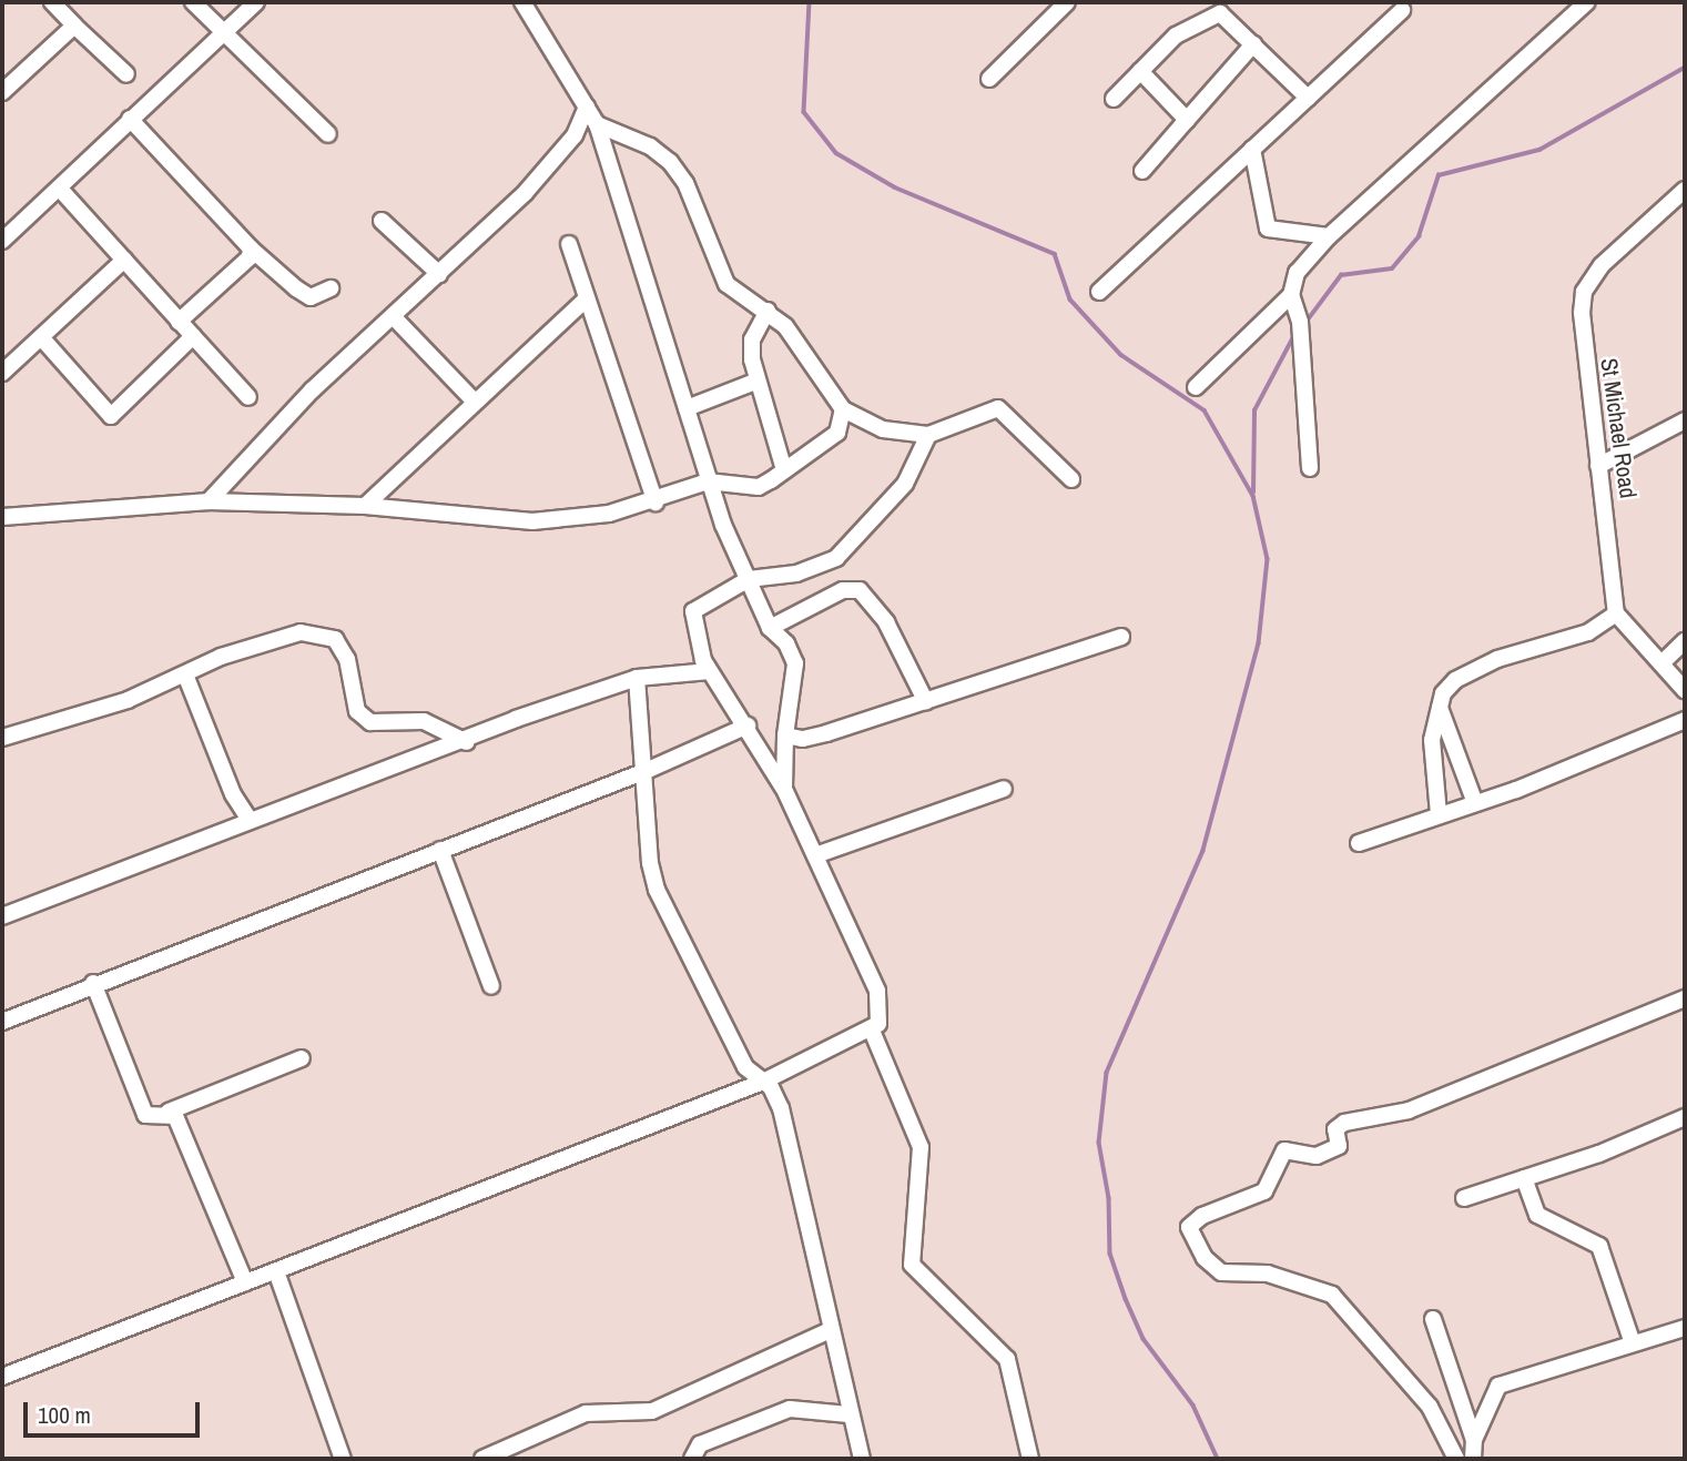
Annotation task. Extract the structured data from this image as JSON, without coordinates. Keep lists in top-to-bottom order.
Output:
{
  "streets": {
    "street": ["St Michael Road"]
  },
  "scale_bar": "100 m"
}
